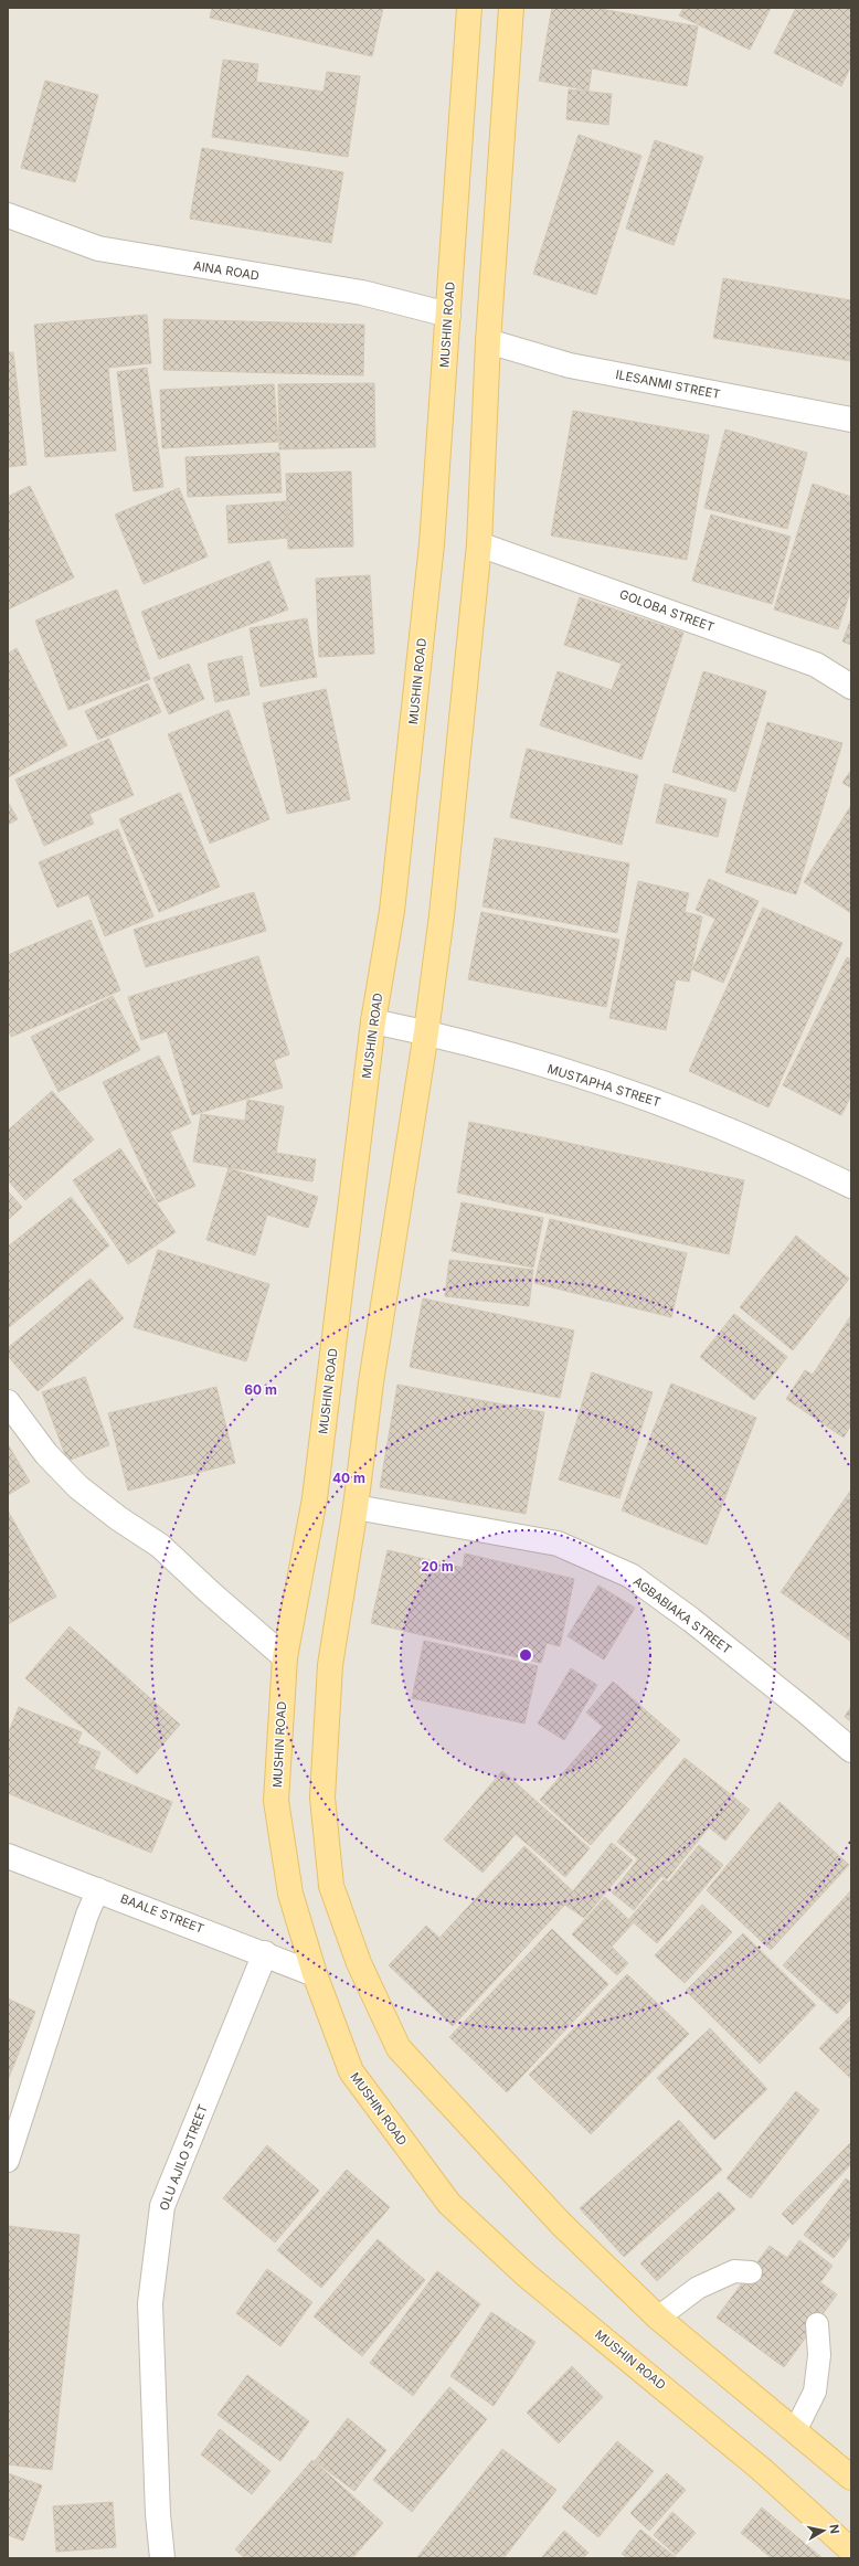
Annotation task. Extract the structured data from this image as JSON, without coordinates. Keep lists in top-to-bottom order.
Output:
{
  "streets": {
    "main road": ["MUSHIN ROAD"],
    "street": [
      "AINA ROAD",
      "ILESANMI STREET",
      "GOLOBA STREET",
      "MUSTAPHA STREET",
      "AGBABIAKA STREET",
      "BAALE STREET",
      "OLU AJILO STREET"
    ]
  },
  "crossings": [
    ["AINA ROAD", "MUSHIN ROAD"],
    ["MUSHIN ROAD", "MUSTAPHA STREET"],
    ["MUSHIN ROAD", "BAALE STREET"],
    ["BAALE STREET", "OLU AJILO STREET"]
  ],
  "north": "right",
  "rings": ["60 m", "40 m", "20 m"]
}
